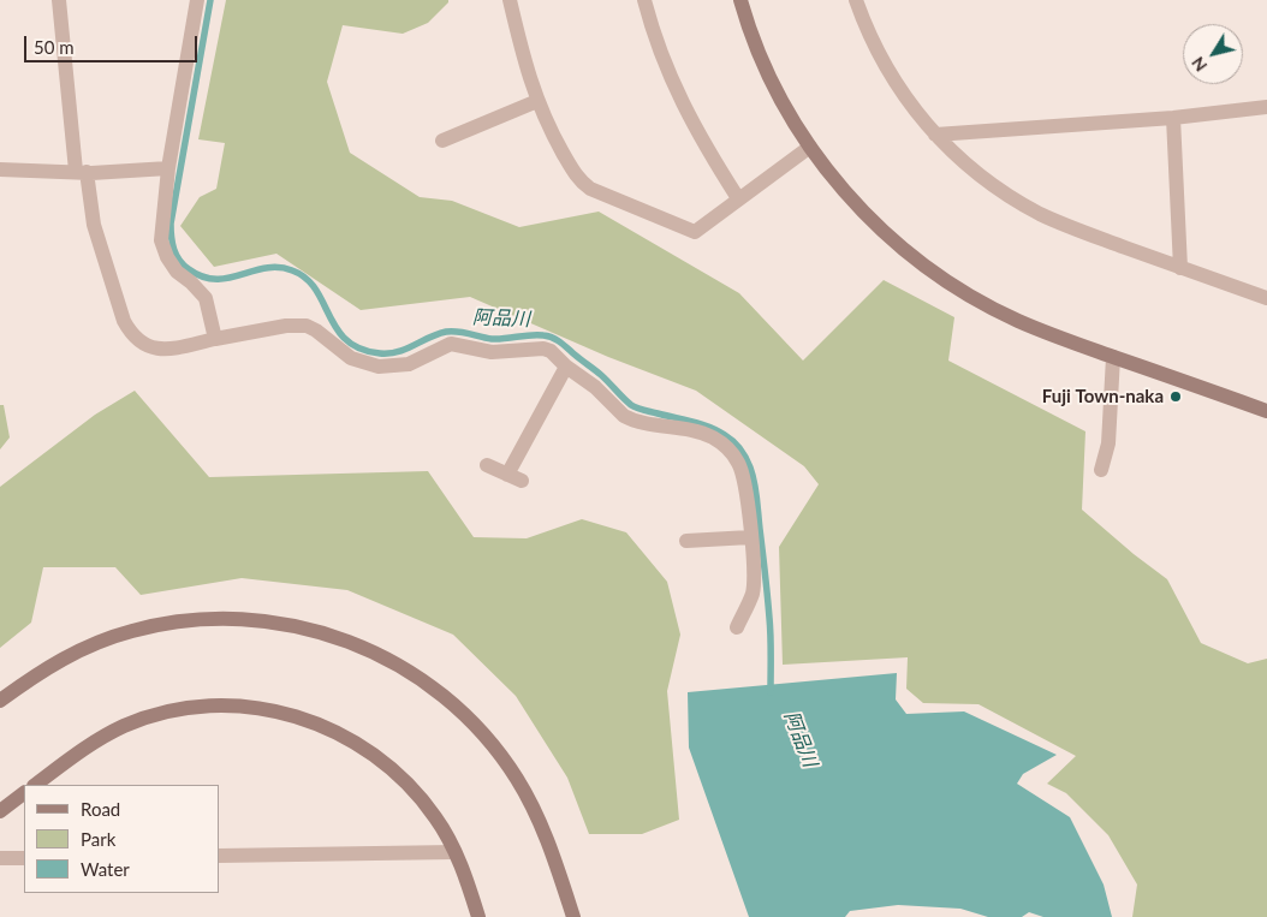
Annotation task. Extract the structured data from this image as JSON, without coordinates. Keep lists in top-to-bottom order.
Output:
{
  "water": ["阿品川"],
  "places": ["Fuji Town-naka"],
  "legend": ["Road", "Park", "Water"],
  "scale_bar": "50 m",
  "north": "bottom left"
}
